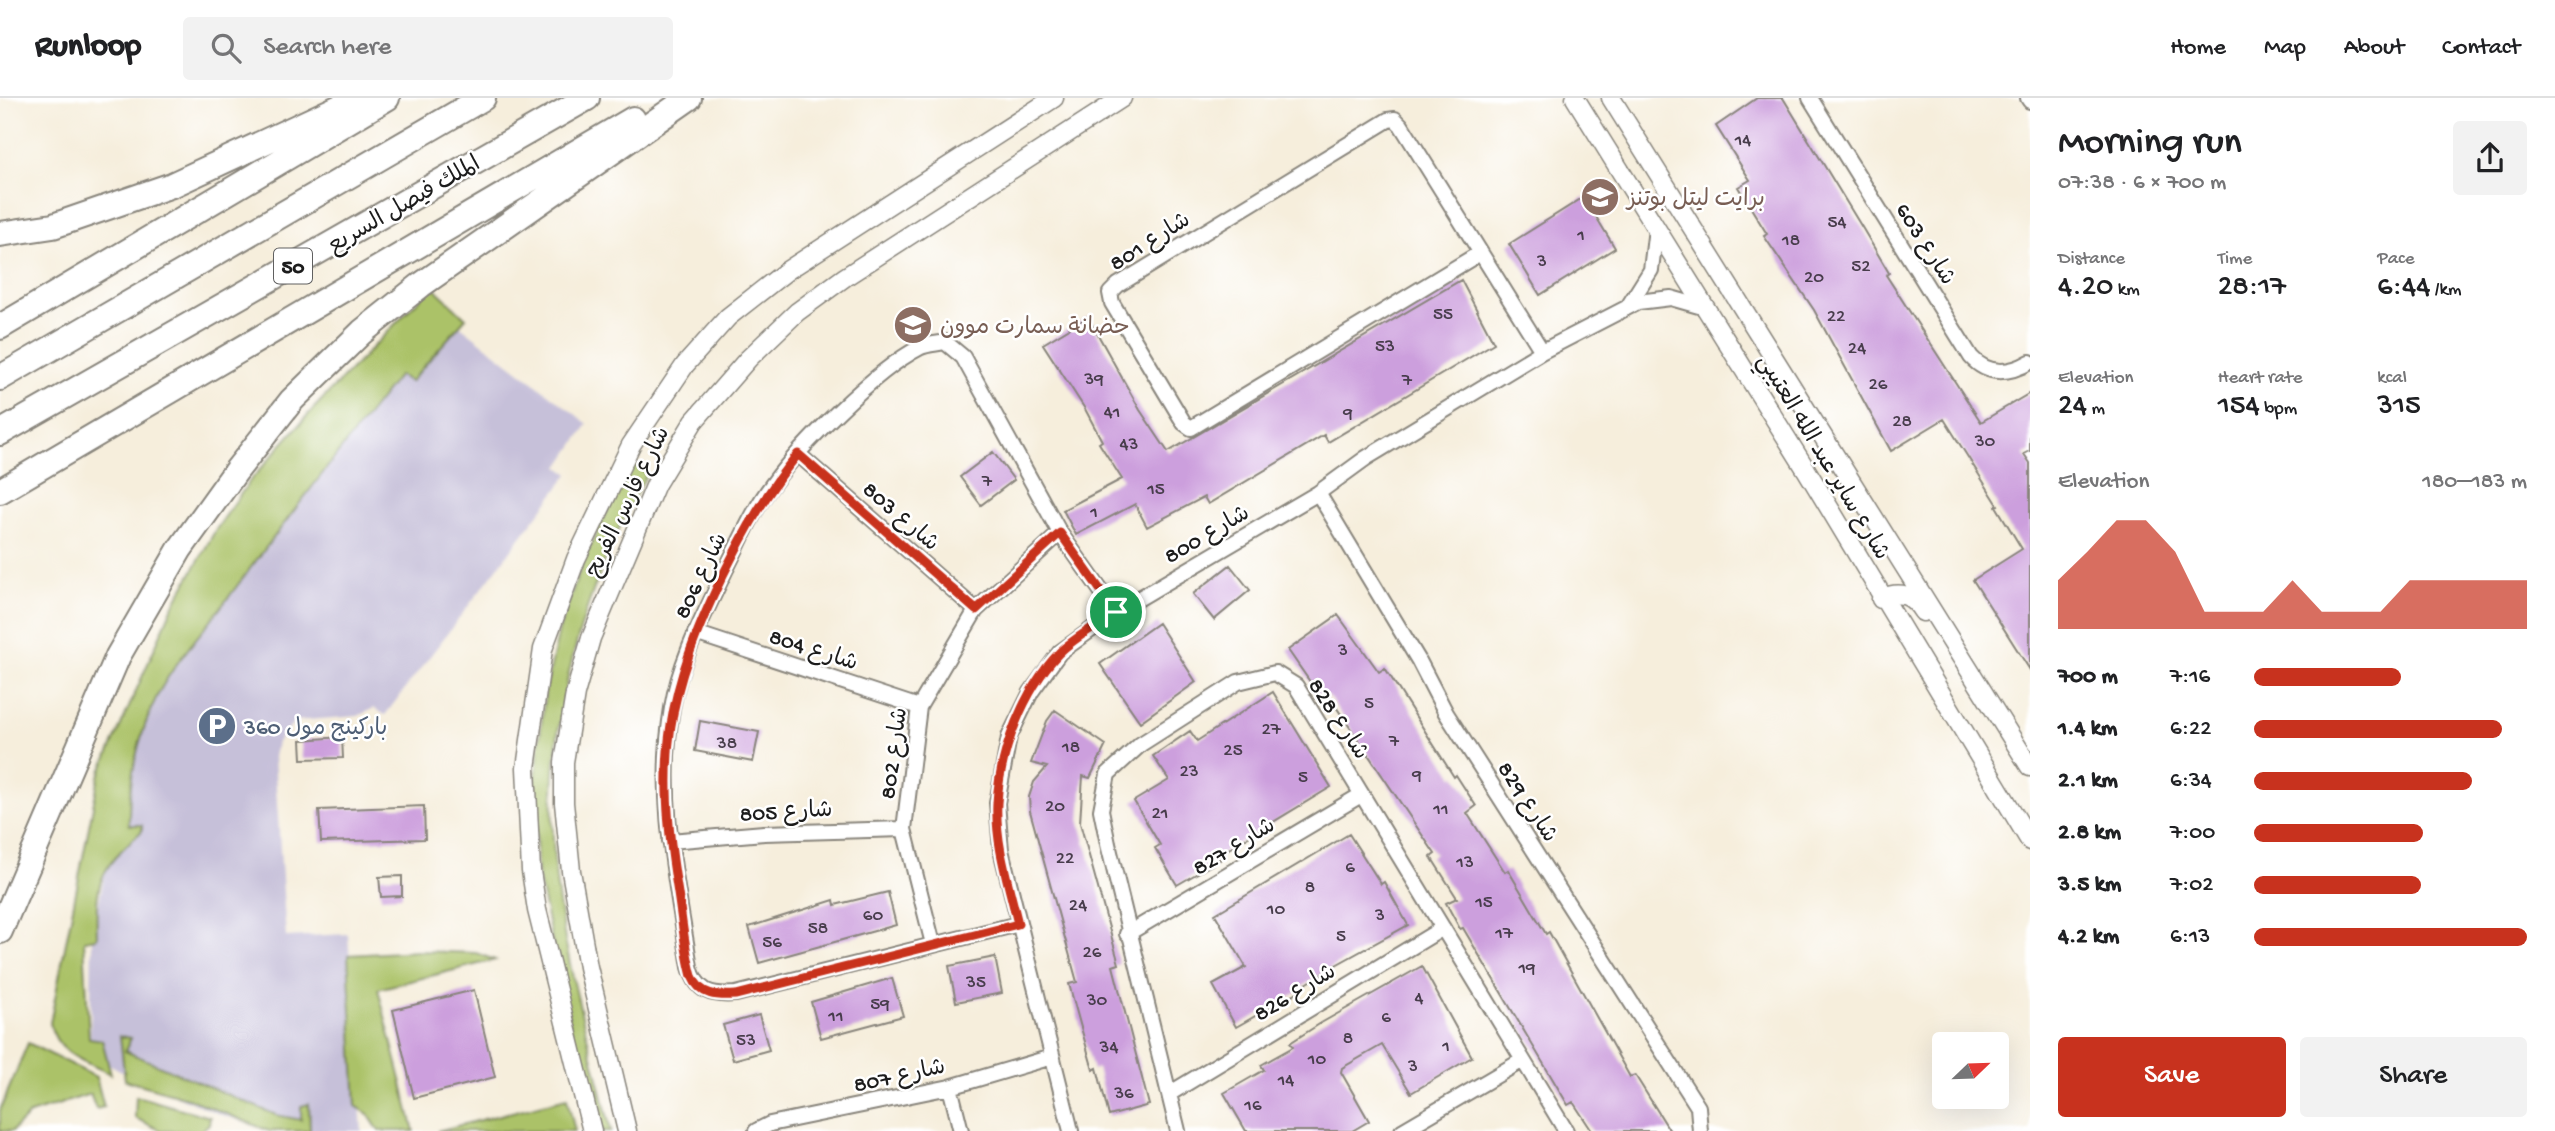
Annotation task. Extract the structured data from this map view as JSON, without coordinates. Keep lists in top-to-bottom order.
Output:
{
  "streets": {
    "highway": ["الملك فيصل السريع", "50"],
    "street": [
      "شارع 801",
      "شارع 603",
      "شارع ساير عبد الله العتيبي",
      "شارع فارس الفريح",
      "شارع 803",
      "شارع 800",
      "شارع 806",
      "شارع 804",
      "شارع 828",
      "شارع 802",
      "شارع 829",
      "شارع 805",
      "شارع 827",
      "شارع 826",
      "شارع 807"
    ]
  },
  "crossings": [
    ["شارع 801", "شارع 800"],
    ["شارع ساير عبد الله العتيبي", "شارع 800"],
    ["شارع 803", "شارع 806"],
    ["شارع 803", "شارع 802"],
    ["شارع 800", "شارع 806"],
    ["شارع 800", "شارع 829"],
    ["شارع 800", "شارع 807"],
    ["شارع 806", "شارع 804"],
    ["شارع 806", "شارع 802"],
    ["شارع 806", "شارع 805"],
    ["شارع 804", "شارع 802"],
    ["شارع 828", "شارع 827"],
    ["شارع 828", "شارع 826"],
    ["شارع 802", "شارع 805"]
  ],
  "places": {
    "school or university": ["برايت ليتل بوتنز", "حضانة سمارت موون"],
    "parking": ["باركينج مول 360"]
  },
  "house_numbers": [
    "14",
    "54",
    "1",
    "18",
    "3",
    "52",
    "20",
    "55",
    "22",
    "53",
    "24",
    "39",
    "7",
    "26",
    "41",
    "9",
    "28",
    "30",
    "43",
    "7",
    "15",
    "1",
    "3",
    "5",
    "27",
    "7",
    "38",
    "18",
    "25",
    "23",
    "9",
    "5",
    "20",
    "11",
    "21",
    "22",
    "13",
    "6",
    "8",
    "15",
    "24",
    "10",
    "60",
    "3",
    "58",
    "17",
    "5",
    "56",
    "26",
    "19",
    "35",
    "4",
    "30",
    "59",
    "11",
    "6",
    "8",
    "53",
    "1",
    "34",
    "10",
    "3",
    "14",
    "36",
    "16"
  ],
  "north": "top right",
  "page": {
    "header": "Runloop",
    "search": "Search here",
    "nav": [
      "Home",
      "Map",
      "About",
      "Contact"
    ],
    "heading": ["Morning run", "07:38 · 6 × 700 m"],
    "stats": [
      ["Distance", "4.20 km"],
      ["Time", "28:17"],
      ["Pace", "6:44 /km"],
      ["Elevation", "24 m"],
      ["Heart rate", "154 bpm"],
      ["kcal", "315"]
    ],
    "chart": ["Elevation", "180–183 m"],
    "list": [
      {
        "name": "700 m",
        "note": "7:16"
      },
      {
        "name": "1.4 km",
        "note": "6:22"
      },
      {
        "name": "2.1 km",
        "note": "6:34"
      },
      {
        "name": "2.8 km",
        "note": "7:00"
      },
      {
        "name": "3.5 km",
        "note": "7:02"
      },
      {
        "name": "4.2 km",
        "note": "6:13"
      }
    ],
    "buttons": ["Save", "Share"]
  }
}
